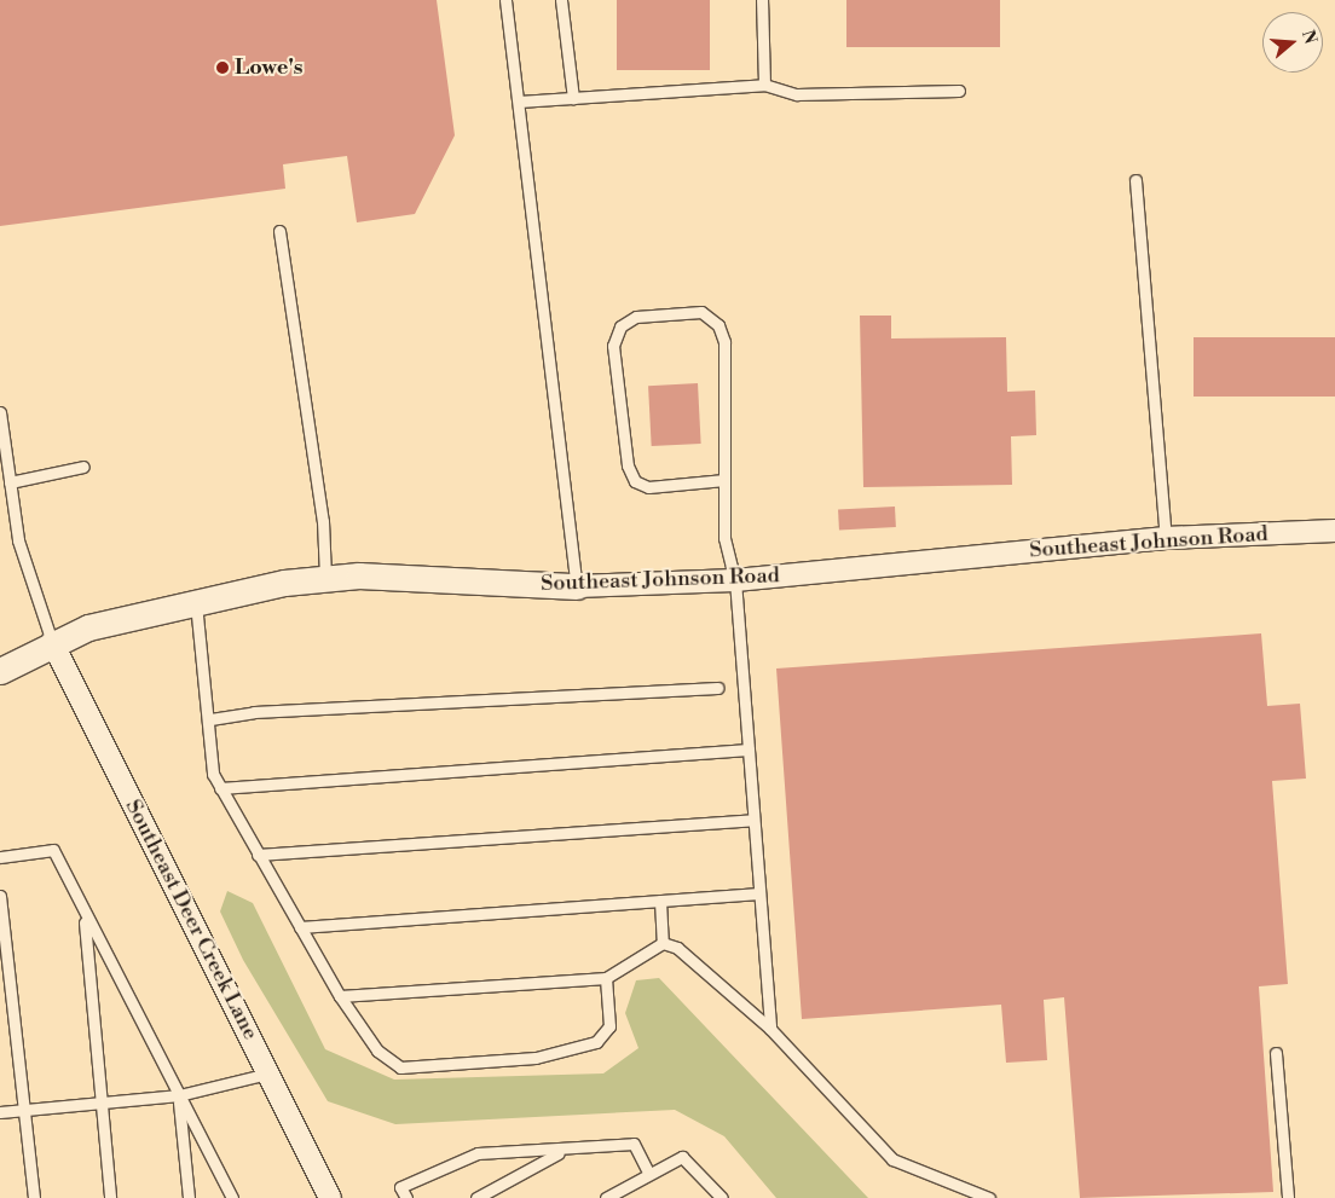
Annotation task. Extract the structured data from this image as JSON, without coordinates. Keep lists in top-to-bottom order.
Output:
{
  "streets": {
    "street": ["Southeast Johnson Road", "Southeast Deer Creek Lane"]
  },
  "crossings": [
    ["Southeast Johnson Road", "Southeast Deer Creek Lane"]
  ],
  "places": ["Lowe's"],
  "north": "right"
}
